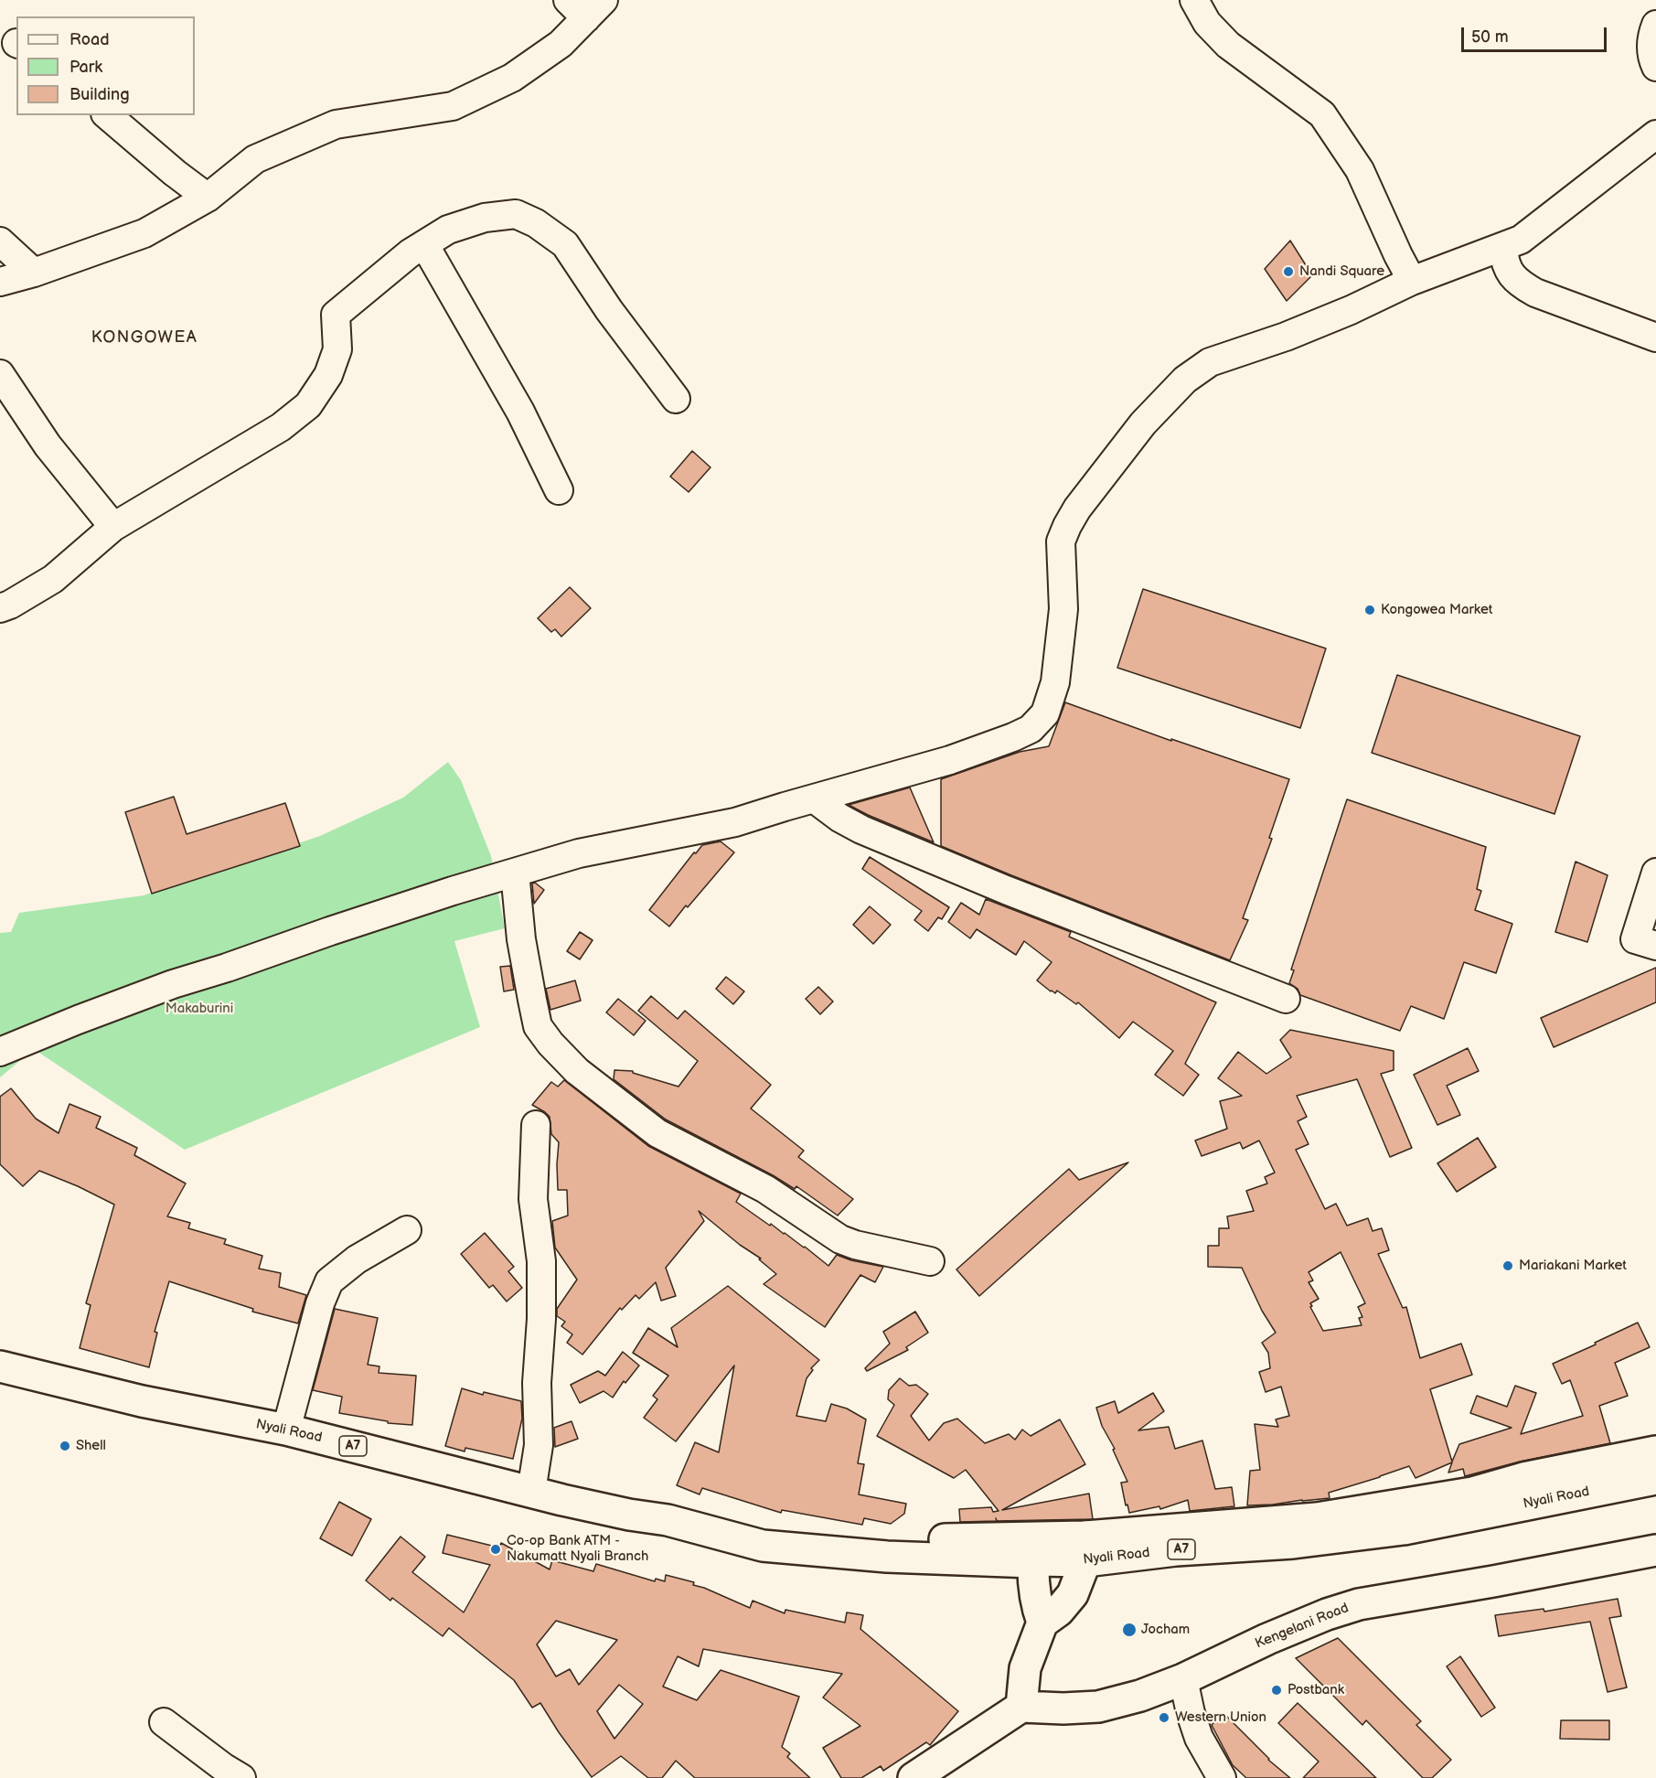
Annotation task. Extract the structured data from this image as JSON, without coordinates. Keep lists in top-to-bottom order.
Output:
{
  "streets": {
    "main road": ["Nyali Road", "A7", "Kengelani Road"]
  },
  "districts": ["KONGOWEA"],
  "parks": ["Makaburini"],
  "places": [
    "Nandi Square",
    "Kongowea Market",
    "Mariakani Market",
    "Shell",
    "Co-op Bank ATM - Nakumatt Nyali Branch",
    "Jocham",
    "Postbank",
    "Western Union"
  ],
  "legend": ["Road", "Park", "Building"],
  "scale_bar": "50 m"
}
